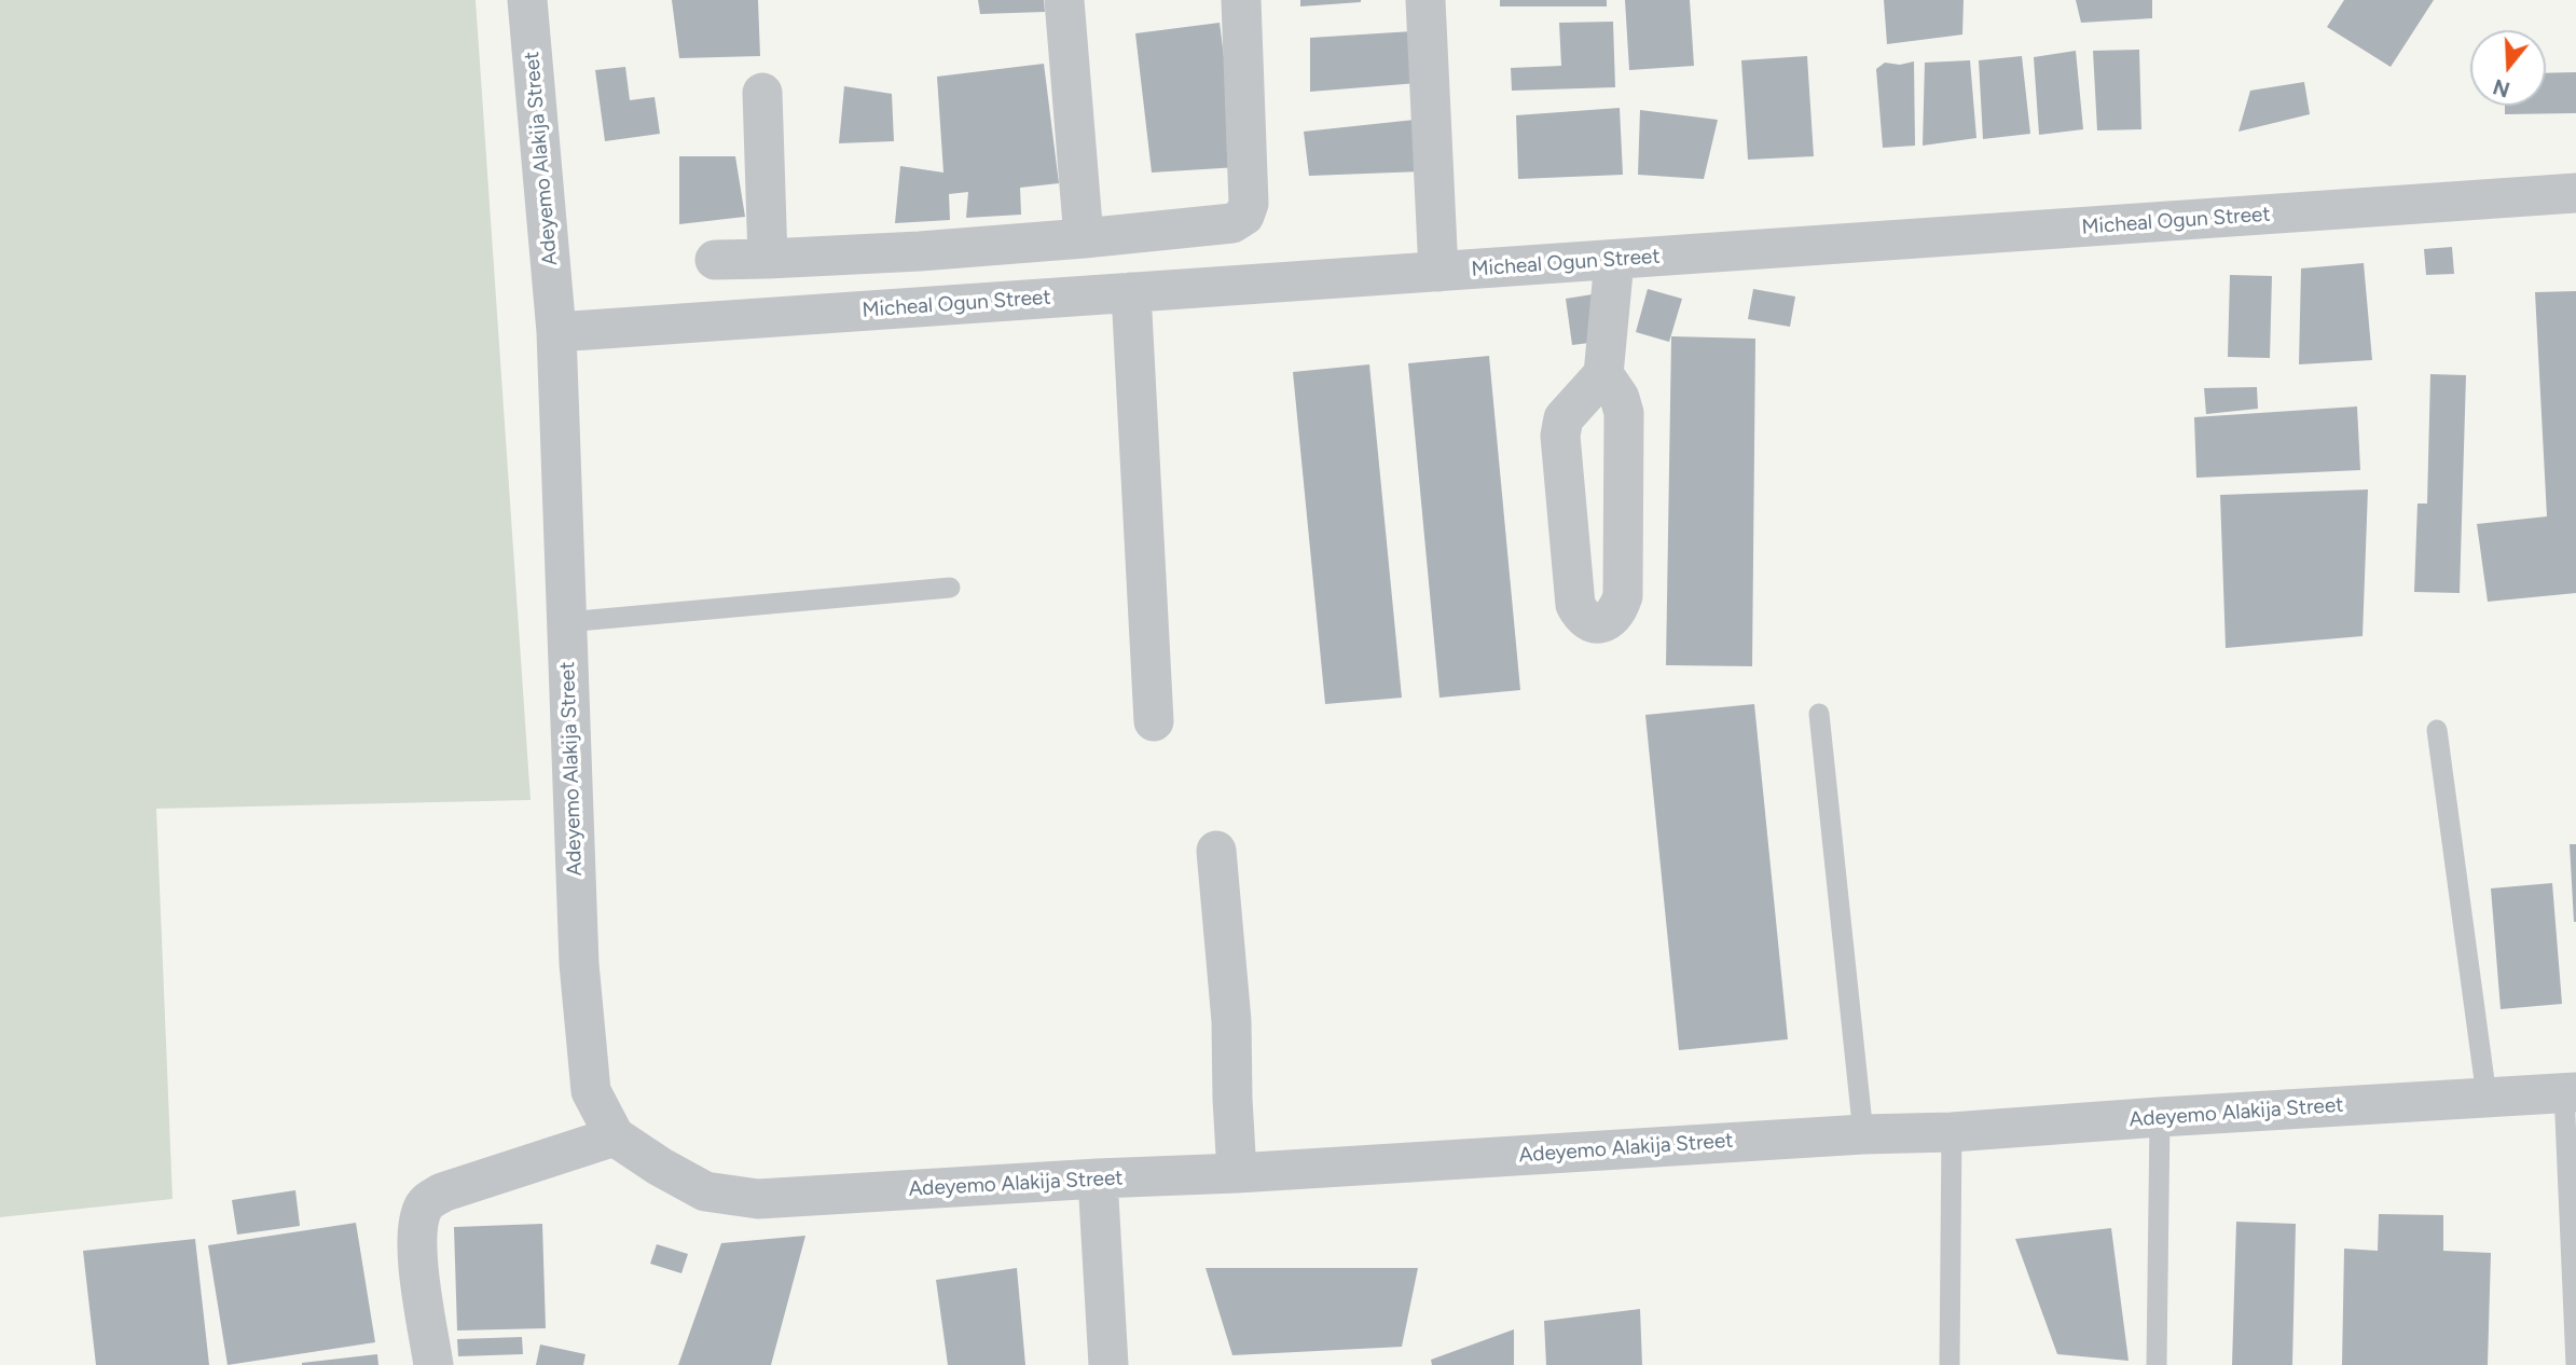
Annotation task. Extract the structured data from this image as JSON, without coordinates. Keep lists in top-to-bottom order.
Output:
{
  "streets": {
    "street": ["Adeyemo Alakija Street", "Micheal Ogun Street"]
  },
  "crossings": [
    ["Adeyemo Alakija Street", "Micheal Ogun Street"]
  ],
  "north": "bottom"
}
